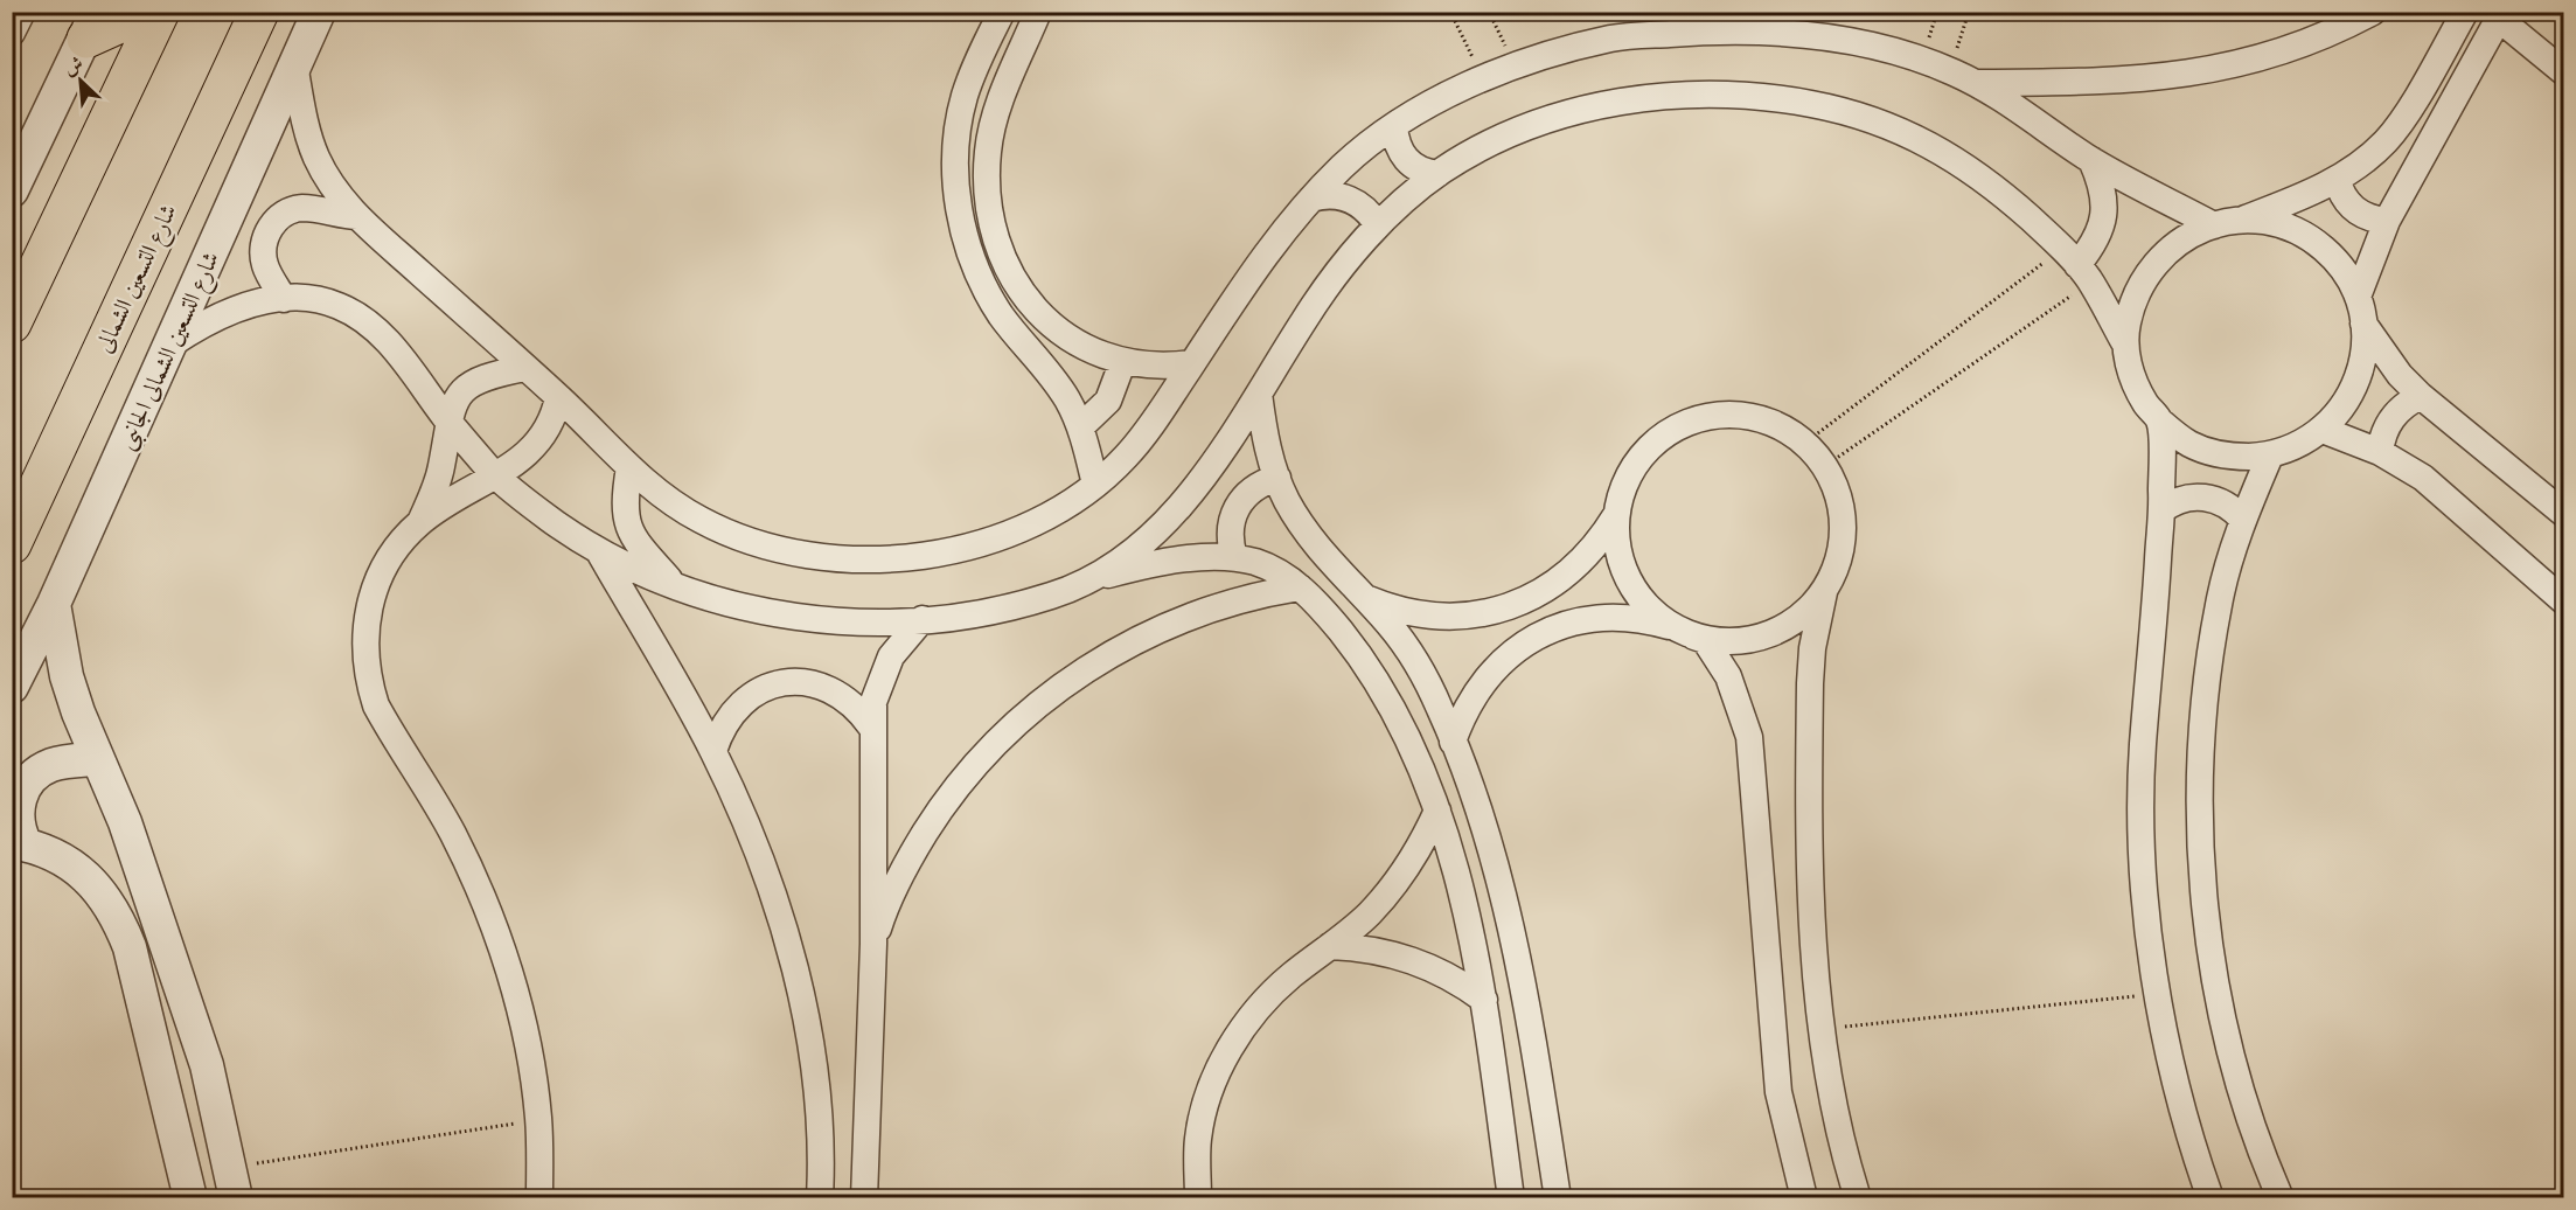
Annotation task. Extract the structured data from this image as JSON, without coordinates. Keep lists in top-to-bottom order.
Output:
{
  "streets": {
    "main road": ["شارع التسعين الشمالى"],
    "street": ["شارع التسعين الشمالى الجانبى"]
  },
  "north": "top left"
}
